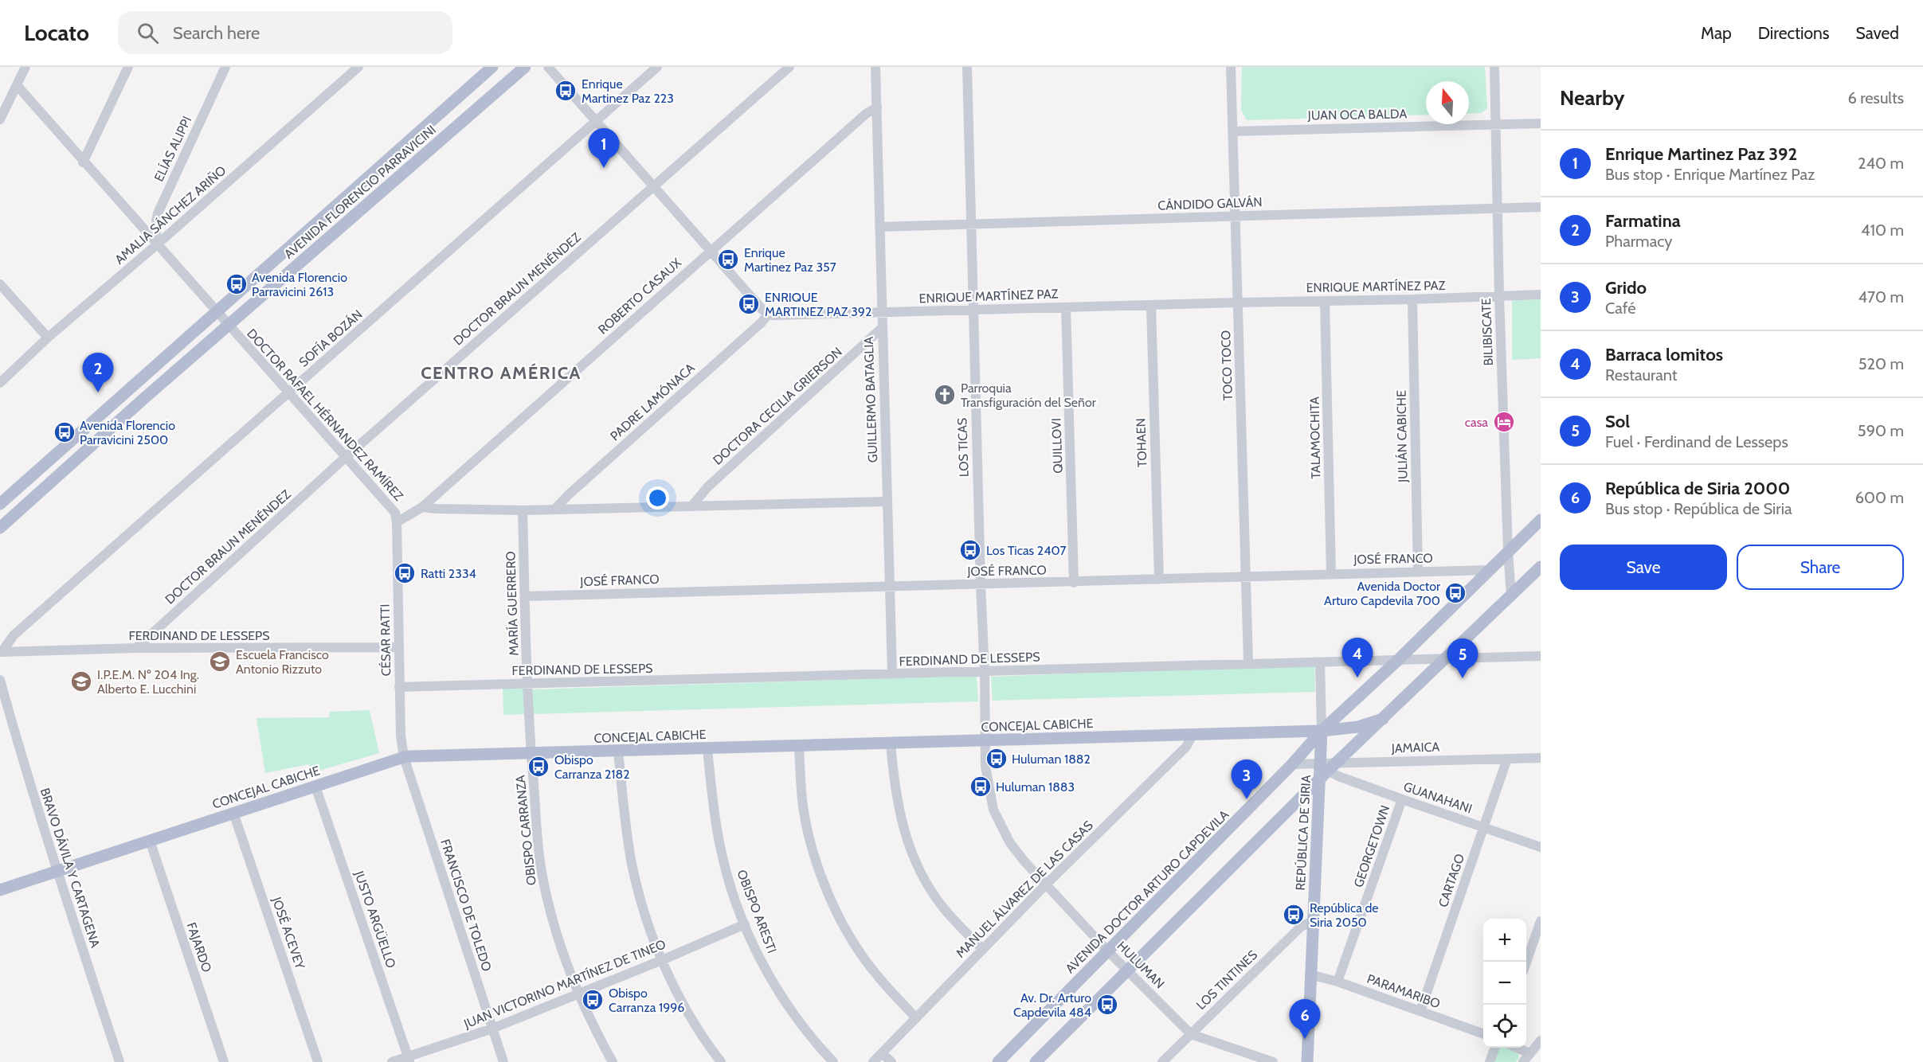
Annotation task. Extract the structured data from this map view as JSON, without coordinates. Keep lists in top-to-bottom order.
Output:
{
  "streets": {
    "main road": [
      "AVENIDA FLORENCIO PARRAVICINI",
      "CONCEJAL CABICHE",
      "REPÚBLICA DE SIRIA",
      "AVENIDA DOCTOR ARTURO CAPDEVILA"
    ],
    "street": [
      "JUAN OCA BALDA",
      "ELÍAS ALIPPI",
      "CÁNDIDO GALVÁN",
      "AMALIA SÁNCHEZ ARIÑO",
      "ENRIQUE MARTÍNEZ PAZ",
      "DOCTOR BRAUN MENÉNDEZ",
      "ROBERTO CASAUX",
      "BILIBISCATE",
      "SOFÍA BOZÁN",
      "TOCO TOCO",
      "GUILLERMO BATAGLIA",
      "PADRE LAMÓNACA",
      "DOCTORA CECILIA GRIERSON",
      "DOCTOR RAFAEL HÉRNANDEZ RAMÍREZ",
      "JULIÁN CABICHE",
      "TALAMOCHITA",
      "TOHAEN",
      "QUILLOVI",
      "LOS TICAS",
      "JOSÉ FRANCO",
      "MARÍA GUERRERO",
      "FERDINAND DE LESSEPS",
      "CÉSAR RATTI",
      "JAMAICA",
      "GUANAHANI",
      "OBISPO CARRANZA",
      "GEORGETOWN",
      "BRAVO DÁVILA Y CARTAGENA",
      "CARTAGO",
      "MANUEL ÁLVAREZ DE LAS CASAS",
      "FRANCISCO DE TOLEDO",
      "OBISPO ARESTI",
      "JUSTO ARGÜELLO",
      "JOSÉ ACEVEY",
      "FAJARDO",
      "HULUMAN",
      "LOS TINTINES",
      "JUAN VICTORINO MARTÍNEZ DE TINEO",
      "PARAMARIBO"
    ]
  },
  "crossings": [
    ["JUAN OCA BALDA", "BILIBISCATE"],
    ["JUAN OCA BALDA", "TOCO TOCO"],
    ["ELÍAS ALIPPI", "AMALIA SÁNCHEZ ARIÑO"],
    ["ELÍAS ALIPPI", "DOCTOR RAFAEL HÉRNANDEZ RAMÍREZ"],
    ["AVENIDA FLORENCIO PARRAVICINI", "DOCTOR RAFAEL HÉRNANDEZ RAMÍREZ"],
    ["CÁNDIDO GALVÁN", "BILIBISCATE"],
    ["CÁNDIDO GALVÁN", "TOCO TOCO"],
    ["CÁNDIDO GALVÁN", "GUILLERMO BATAGLIA"],
    ["CÁNDIDO GALVÁN", "LOS TICAS"],
    ["AMALIA SÁNCHEZ ARIÑO", "DOCTOR RAFAEL HÉRNANDEZ RAMÍREZ"],
    ["ENRIQUE MARTÍNEZ PAZ", "BILIBISCATE"],
    ["ENRIQUE MARTÍNEZ PAZ", "TOCO TOCO"],
    ["ENRIQUE MARTÍNEZ PAZ", "GUILLERMO BATAGLIA"],
    ["ENRIQUE MARTÍNEZ PAZ", "PADRE LAMÓNACA"],
    ["ENRIQUE MARTÍNEZ PAZ", "JULIÁN CABICHE"],
    ["ENRIQUE MARTÍNEZ PAZ", "TALAMOCHITA"],
    ["ENRIQUE MARTÍNEZ PAZ", "TOHAEN"],
    ["ENRIQUE MARTÍNEZ PAZ", "QUILLOVI"],
    ["ENRIQUE MARTÍNEZ PAZ", "LOS TICAS"],
    ["DOCTOR BRAUN MENÉNDEZ", "DOCTOR RAFAEL HÉRNANDEZ RAMÍREZ"],
    ["DOCTOR BRAUN MENÉNDEZ", "FERDINAND DE LESSEPS"],
    ["ROBERTO CASAUX", "GUILLERMO BATAGLIA"],
    ["ROBERTO CASAUX", "DOCTOR RAFAEL HÉRNANDEZ RAMÍREZ"],
    ["BILIBISCATE", "AVENIDA DOCTOR ARTURO CAPDEVILA"],
    ["SOFÍA BOZÁN", "DOCTOR RAFAEL HÉRNANDEZ RAMÍREZ"],
    ["SOFÍA BOZÁN", "FERDINAND DE LESSEPS"],
    ["TOCO TOCO", "JOSÉ FRANCO"],
    ["TOCO TOCO", "FERDINAND DE LESSEPS"],
    ["GUILLERMO BATAGLIA", "DOCTORA CECILIA GRIERSON"],
    ["GUILLERMO BATAGLIA", "JOSÉ FRANCO"],
    ["GUILLERMO BATAGLIA", "FERDINAND DE LESSEPS"],
    ["DOCTOR RAFAEL HÉRNANDEZ RAMÍREZ", "CÉSAR RATTI"],
    ["JULIÁN CABICHE", "JOSÉ FRANCO"],
    ["TALAMOCHITA", "JOSÉ FRANCO"],
    ["TOHAEN", "JOSÉ FRANCO"],
    ["QUILLOVI", "JOSÉ FRANCO"],
    ["LOS TICAS", "JOSÉ FRANCO"],
    ["LOS TICAS", "FERDINAND DE LESSEPS"],
    ["LOS TICAS", "CONCEJAL CABICHE"],
    ["LOS TICAS", "HULUMAN"],
    ["JOSÉ FRANCO", "MARÍA GUERRERO"],
    ["JOSÉ FRANCO", "AVENIDA DOCTOR ARTURO CAPDEVILA"],
    ["MARÍA GUERRERO", "FERDINAND DE LESSEPS"],
    ["MARÍA GUERRERO", "CONCEJAL CABICHE"],
    ["MARÍA GUERRERO", "OBISPO CARRANZA"],
    ["FERDINAND DE LESSEPS", "CÉSAR RATTI"],
    ["FERDINAND DE LESSEPS", "REPÚBLICA DE SIRIA"],
    ["FERDINAND DE LESSEPS", "AVENIDA DOCTOR ARTURO CAPDEVILA"],
    ["CÉSAR RATTI", "CONCEJAL CABICHE"],
    ["CÉSAR RATTI", "FRANCISCO DE TOLEDO"],
    ["CONCEJAL CABICHE", "OBISPO CARRANZA"],
    ["CONCEJAL CABICHE", "REPÚBLICA DE SIRIA"],
    ["CONCEJAL CABICHE", "BRAVO DÁVILA Y CARTAGENA"],
    ["CONCEJAL CABICHE", "MANUEL ÁLVAREZ DE LAS CASAS"],
    ["CONCEJAL CABICHE", "AVENIDA DOCTOR ARTURO CAPDEVILA"],
    ["CONCEJAL CABICHE", "FRANCISCO DE TOLEDO"],
    ["CONCEJAL CABICHE", "OBISPO ARESTI"],
    ["CONCEJAL CABICHE", "JUSTO ARGÜELLO"],
    ["CONCEJAL CABICHE", "JOSÉ ACEVEY"],
    ["CONCEJAL CABICHE", "FAJARDO"],
    ["CONCEJAL CABICHE", "HULUMAN"],
    ["JAMAICA", "GUANAHANI"],
    ["JAMAICA", "REPÚBLICA DE SIRIA"],
    ["JAMAICA", "CARTAGO"],
    ["JAMAICA", "AVENIDA DOCTOR ARTURO CAPDEVILA"],
    ["GUANAHANI", "REPÚBLICA DE SIRIA"],
    ["GUANAHANI", "GEORGETOWN"],
    ["GUANAHANI", "CARTAGO"],
    ["OBISPO CARRANZA", "JUAN VICTORINO MARTÍNEZ DE TINEO"],
    ["REPÚBLICA DE SIRIA", "AVENIDA DOCTOR ARTURO CAPDEVILA"],
    ["REPÚBLICA DE SIRIA", "LOS TINTINES"],
    ["REPÚBLICA DE SIRIA", "PARAMARIBO"],
    ["GEORGETOWN", "PARAMARIBO"],
    ["CARTAGO", "PARAMARIBO"],
    ["MANUEL ÁLVAREZ DE LAS CASAS", "HULUMAN"],
    ["AVENIDA DOCTOR ARTURO CAPDEVILA", "HULUMAN"],
    ["FRANCISCO DE TOLEDO", "JUAN VICTORINO MARTÍNEZ DE TINEO"],
    ["OBISPO ARESTI", "JUAN VICTORINO MARTÍNEZ DE TINEO"],
    ["JUSTO ARGÜELLO", "JUAN VICTORINO MARTÍNEZ DE TINEO"],
    ["HULUMAN", "LOS TINTINES"]
  ],
  "districts": ["CENTRO AMÉRICA"],
  "places": {
    "bus stop": [
      "Enrique Martinez Paz 223",
      "Enrique Martinez Paz 357",
      "Avenida Florencio Parravicini 2613",
      "ENRIQUE MARTINEZ PAZ 392",
      "Avenida Florencio Parravicini 2500",
      "Los Ticas 2407",
      "Ratti 2334",
      "Avenida Doctor Arturo Capdevila 700",
      "Huluman 1882",
      "Obispo Carranza 2182",
      "Huluman 1883",
      "República de Siria 2050",
      "Obispo Carranza 1996",
      "Av. Dr. Arturo Capdevila 484"
    ],
    "church": ["Parroquia Transfiguración del Señor"],
    "hotel": ["casa"],
    "school or university": ["Escuela Francisco Antonio Rizzuto", "I.P.E.M. Nº 204 Ing. Alberto E. Lucchini"]
  },
  "north": "top",
  "page": {
    "header": "Locato",
    "search": "Search here",
    "nav": ["Map", "Directions", "Saved"],
    "heading": ["Nearby", "6 results"],
    "pins": [
      "1",
      "2",
      "4",
      "5",
      "3",
      "6"
    ],
    "list": [
      {
        "mark": "1",
        "name": "Enrique Martinez Paz 392",
        "note": "Bus stop · Enrique Martínez Paz",
        "value": "240 m"
      },
      {
        "mark": "2",
        "name": "Farmatina",
        "note": "Pharmacy",
        "value": "410 m"
      },
      {
        "mark": "3",
        "name": "Grido",
        "note": "Café",
        "value": "470 m"
      },
      {
        "mark": "4",
        "name": "Barraca lomitos",
        "note": "Restaurant",
        "value": "520 m"
      },
      {
        "mark": "5",
        "name": "Sol",
        "note": "Fuel · Ferdinand de Lesseps",
        "value": "590 m"
      },
      {
        "mark": "6",
        "name": "República de Siria 2000",
        "note": "Bus stop · República de Siria",
        "value": "600 m"
      }
    ],
    "buttons": ["Save", "Share"],
    "map_buttons": ["+", "−"]
  }
}
